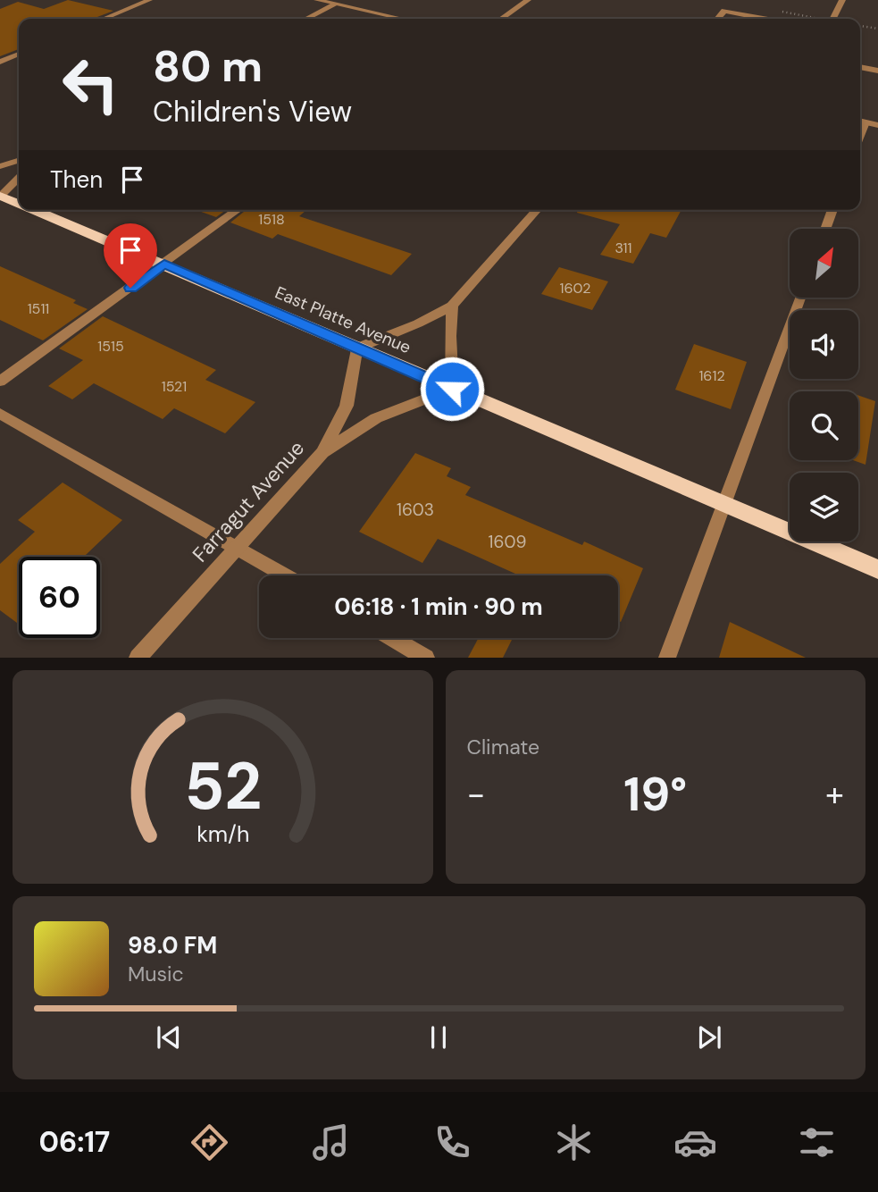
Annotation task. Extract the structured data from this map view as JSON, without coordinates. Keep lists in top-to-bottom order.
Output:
{
  "streets": {
    "main road": ["East Platte Avenue"],
    "street": ["Farragut Avenue"]
  },
  "crossings": [
    ["East Platte Avenue", "Farragut Avenue"]
  ],
  "house_numbers": [
    "1518",
    "311",
    "1602",
    "1511",
    "1515",
    "1612",
    "1521",
    "1603",
    "1609"
  ],
  "north": "top right",
  "page": {
    "turn": ["80 m", "Children's View"],
    "then": "Then",
    "limit": "60",
    "trip": "06:18 · 1 min · 90 m",
    "tile": "Climate",
    "heat": ["−", "19°", "+"],
    "song": ["98.0 FM", "Music"],
    "tabs": "06:17",
    "gauge": ["52", "km/h"]
  }
}
